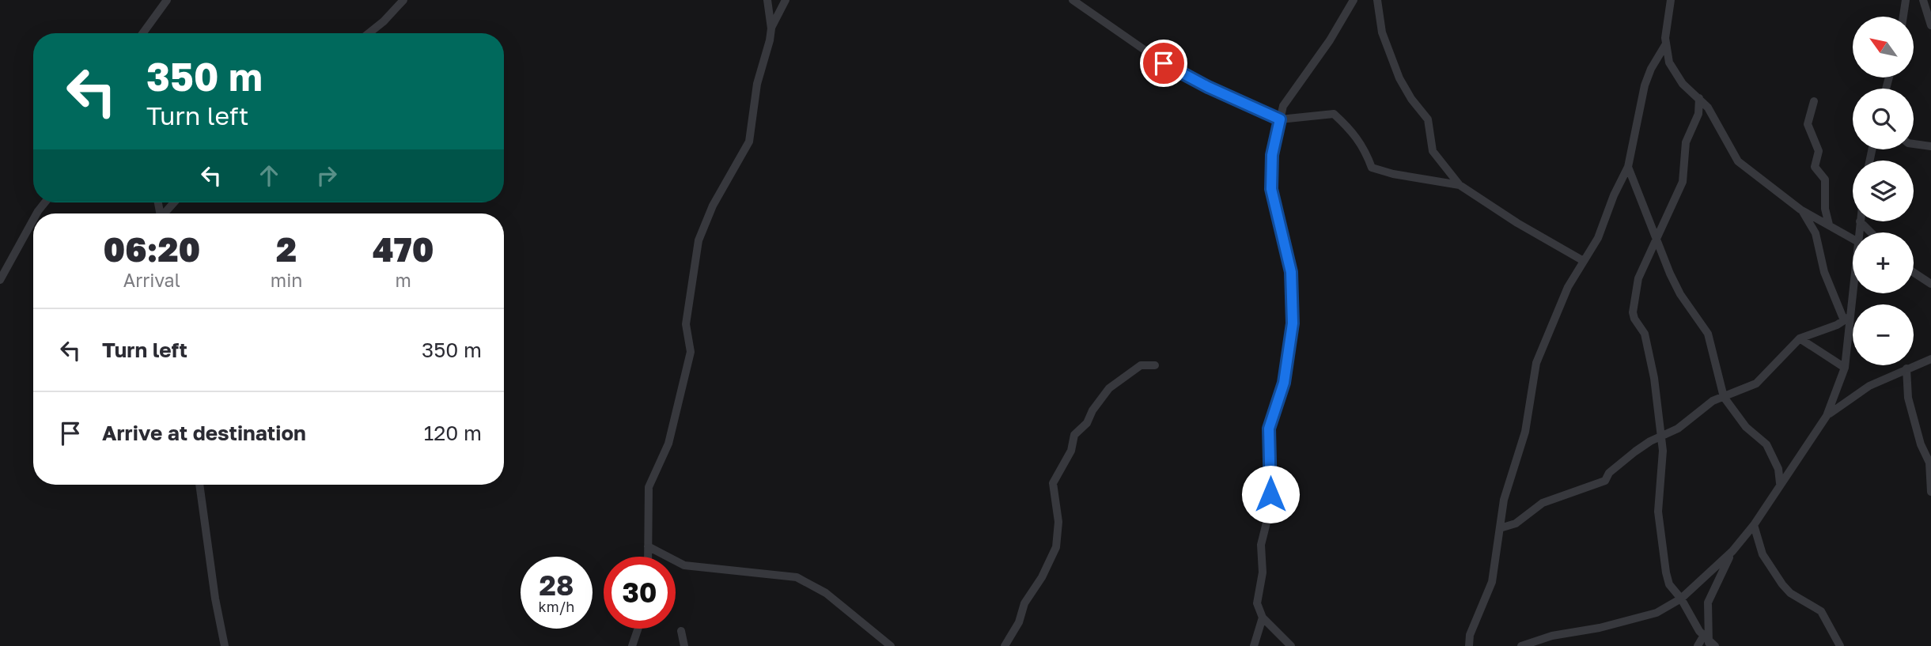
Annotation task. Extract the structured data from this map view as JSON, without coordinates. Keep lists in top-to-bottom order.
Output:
{
  "north": "top left",
  "page": {
    "map_buttons": ["+", "−"],
    "turn": ["350 m", "Turn left"],
    "eta": [
      "06:20",
      "Arrival",
      "2",
      "min",
      "470",
      "m"
    ],
    "list": [
      {
        "name": "Turn left",
        "value": "350 m"
      },
      {
        "name": "Arrive at destination",
        "value": "120 m"
      }
    ],
    "speed": "28 km/h",
    "limit": "30"
  }
}
